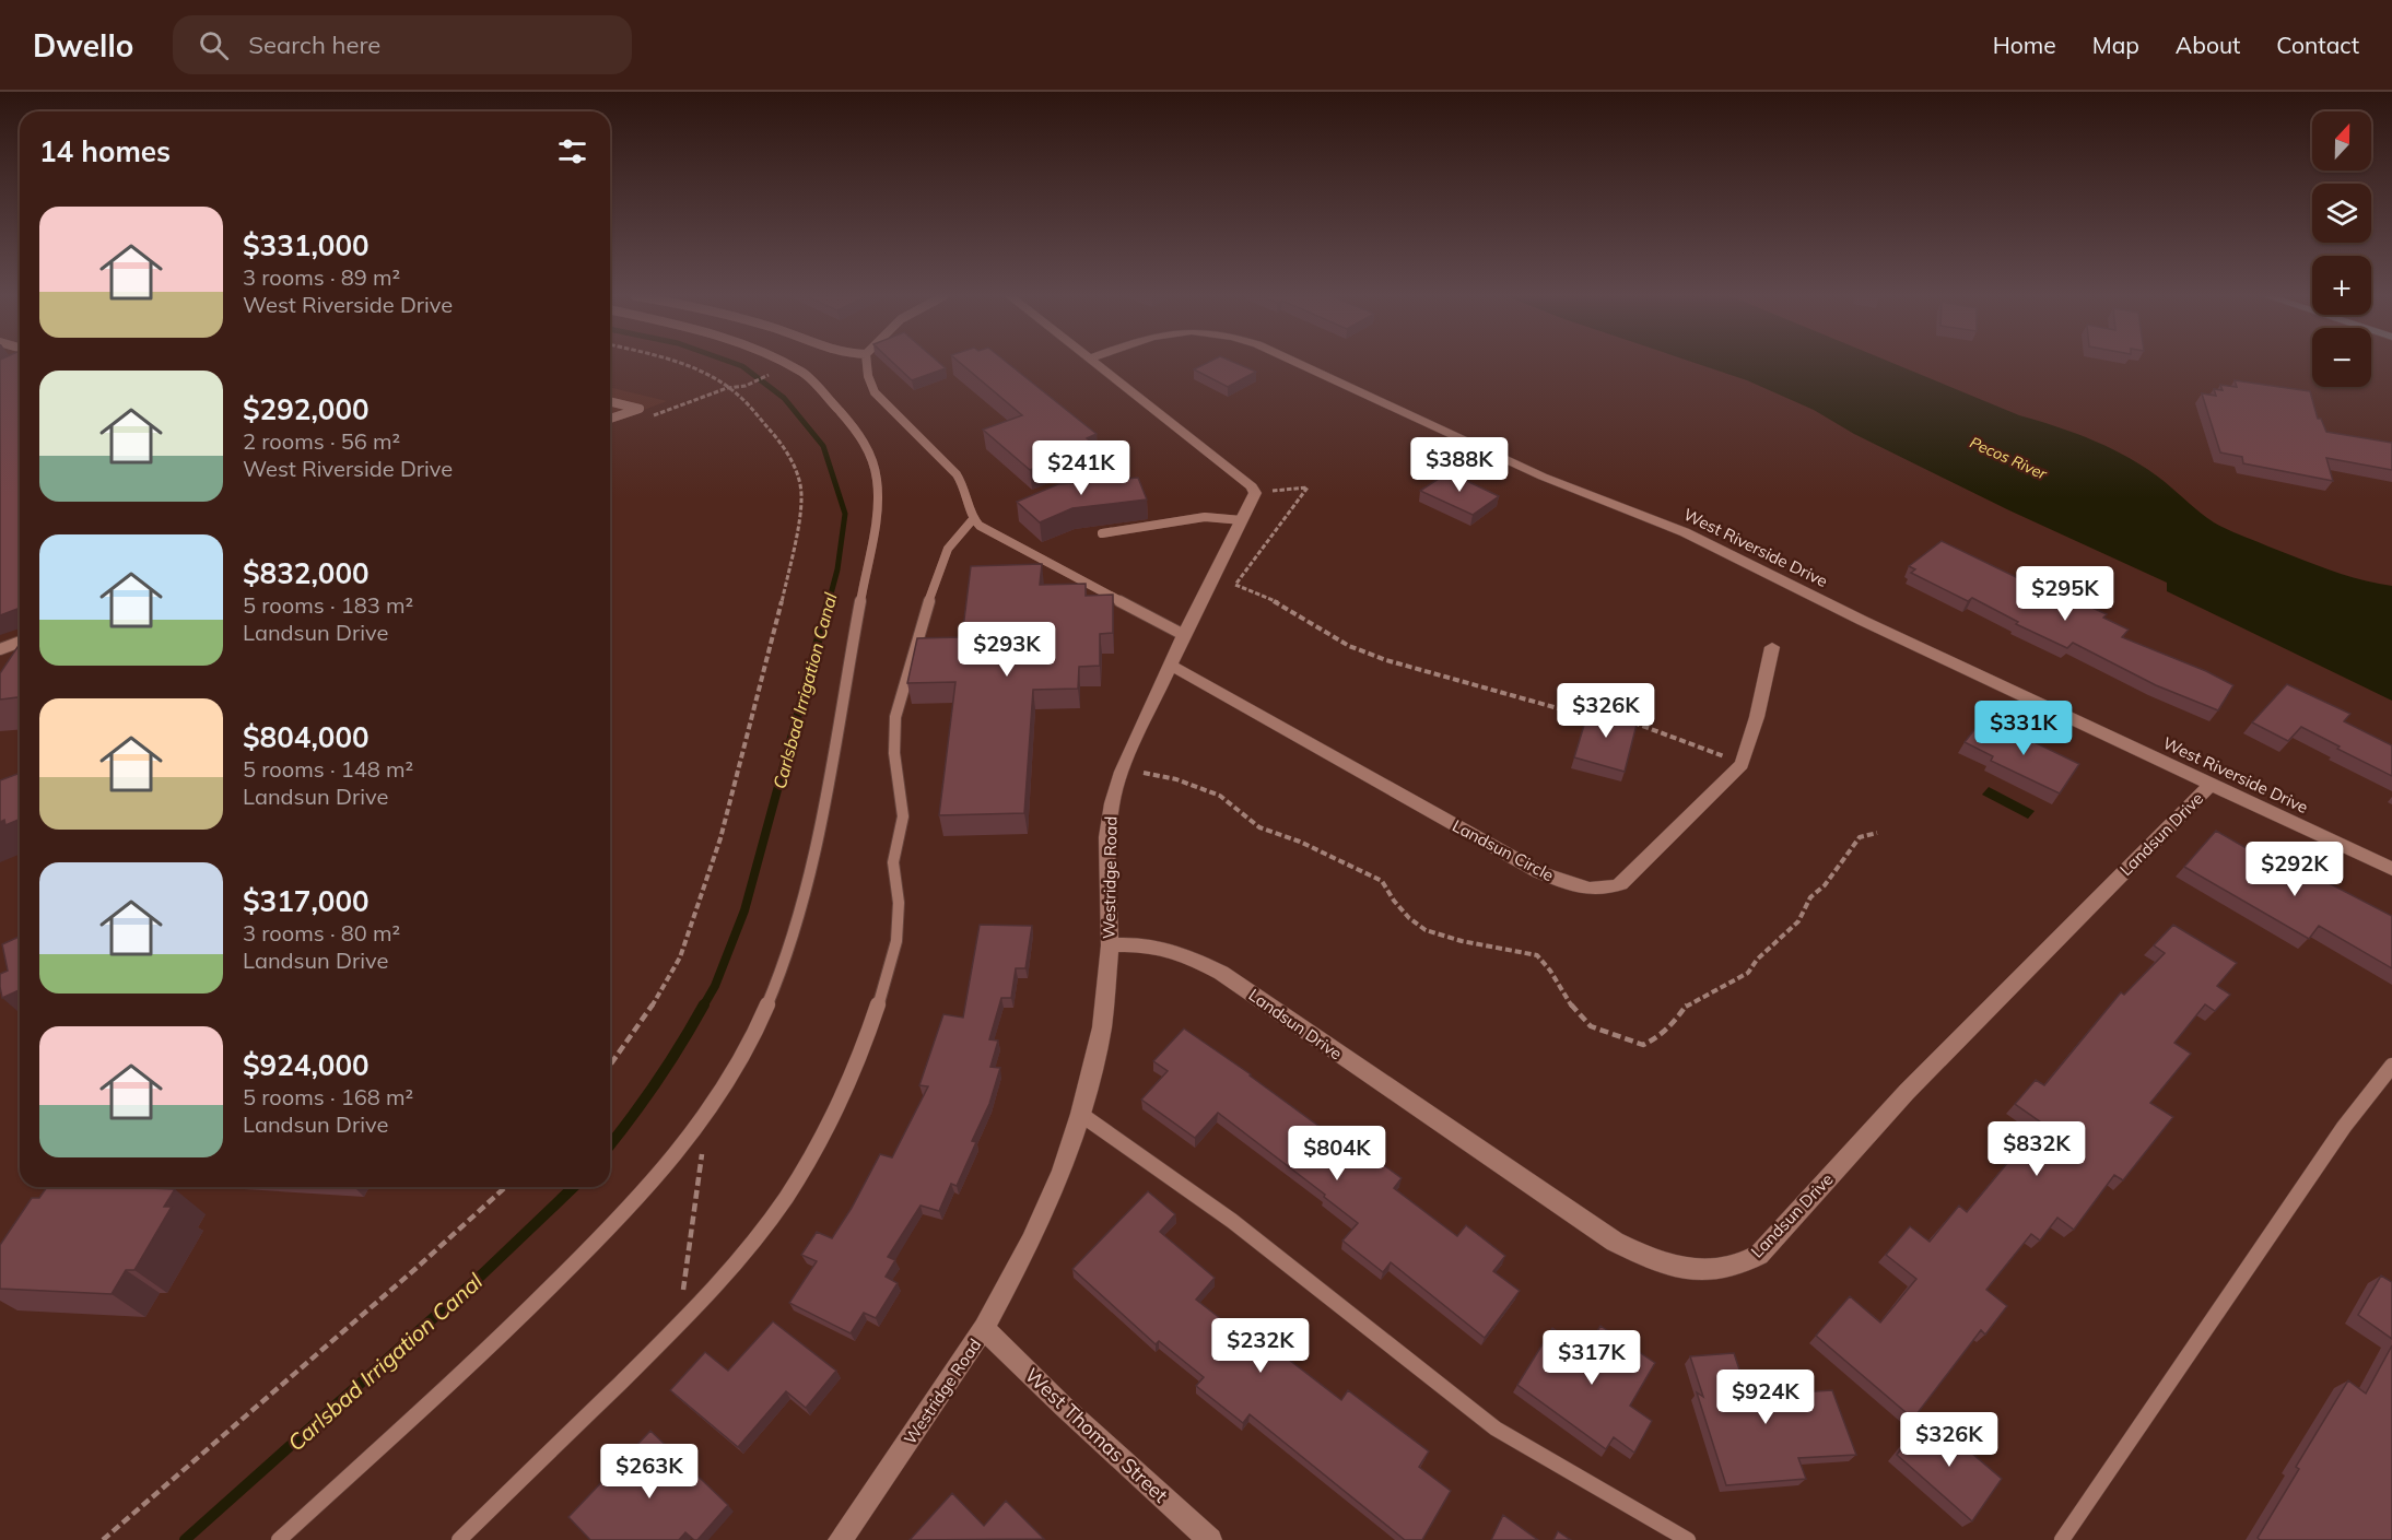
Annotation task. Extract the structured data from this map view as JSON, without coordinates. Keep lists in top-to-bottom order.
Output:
{
  "streets": {
    "street": [
      "West Riverside Drive",
      "Landsun Drive",
      "Landsun Circle",
      "Westridge Road",
      "West Thomas Street"
    ]
  },
  "crossings": [
    ["West Riverside Drive", "Landsun Drive"],
    ["Landsun Drive", "Westridge Road"],
    ["Landsun Circle", "Westridge Road"],
    ["Westridge Road", "West Thomas Street"]
  ],
  "water": ["Pecos River", "Carlsbad Irrigation Canal"],
  "north": "top",
  "page": {
    "header": "Dwello",
    "search": "Search here",
    "nav": [
      "Home",
      "Map",
      "About",
      "Contact"
    ],
    "map_buttons": ["+", "−"],
    "heading": "14 homes",
    "list": [
      {
        "name": "$331,000",
        "note": "3 rooms · 89 m² · West Riverside Drive"
      },
      {
        "name": "$292,000",
        "note": "2 rooms · 56 m² · West Riverside Drive"
      },
      {
        "name": "$832,000",
        "note": "5 rooms · 183 m² · Landsun Drive"
      },
      {
        "name": "$804,000",
        "note": "5 rooms · 148 m² · Landsun Drive"
      },
      {
        "name": "$317,000",
        "note": "3 rooms · 80 m² · Landsun Drive"
      },
      {
        "name": "$924,000",
        "note": "5 rooms · 168 m² · Landsun Drive"
      }
    ],
    "price": [
      "$388K",
      "$241K",
      "$295K",
      "$293K",
      "$326K",
      "$331K",
      "$292K",
      "$832K",
      "$804K",
      "$232K",
      "$317K",
      "$924K",
      "$326K",
      "$263K"
    ]
  }
}
